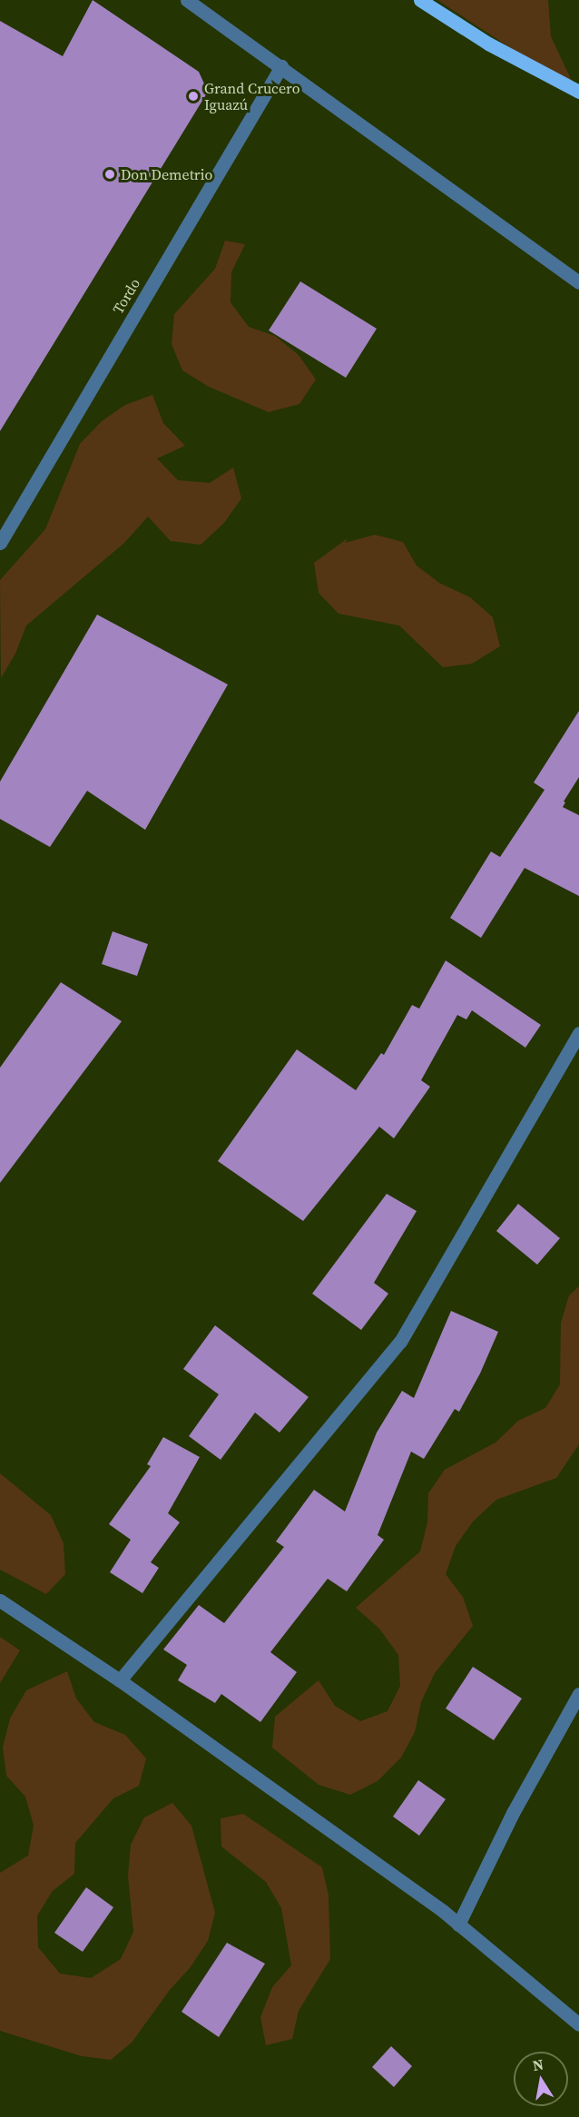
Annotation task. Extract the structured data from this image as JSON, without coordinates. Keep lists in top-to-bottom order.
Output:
{
  "streets": {
    "street": ["Tordo"]
  },
  "places": ["Grand Crucero Iguazú", "Don Demetrio"],
  "north": "top"
}
